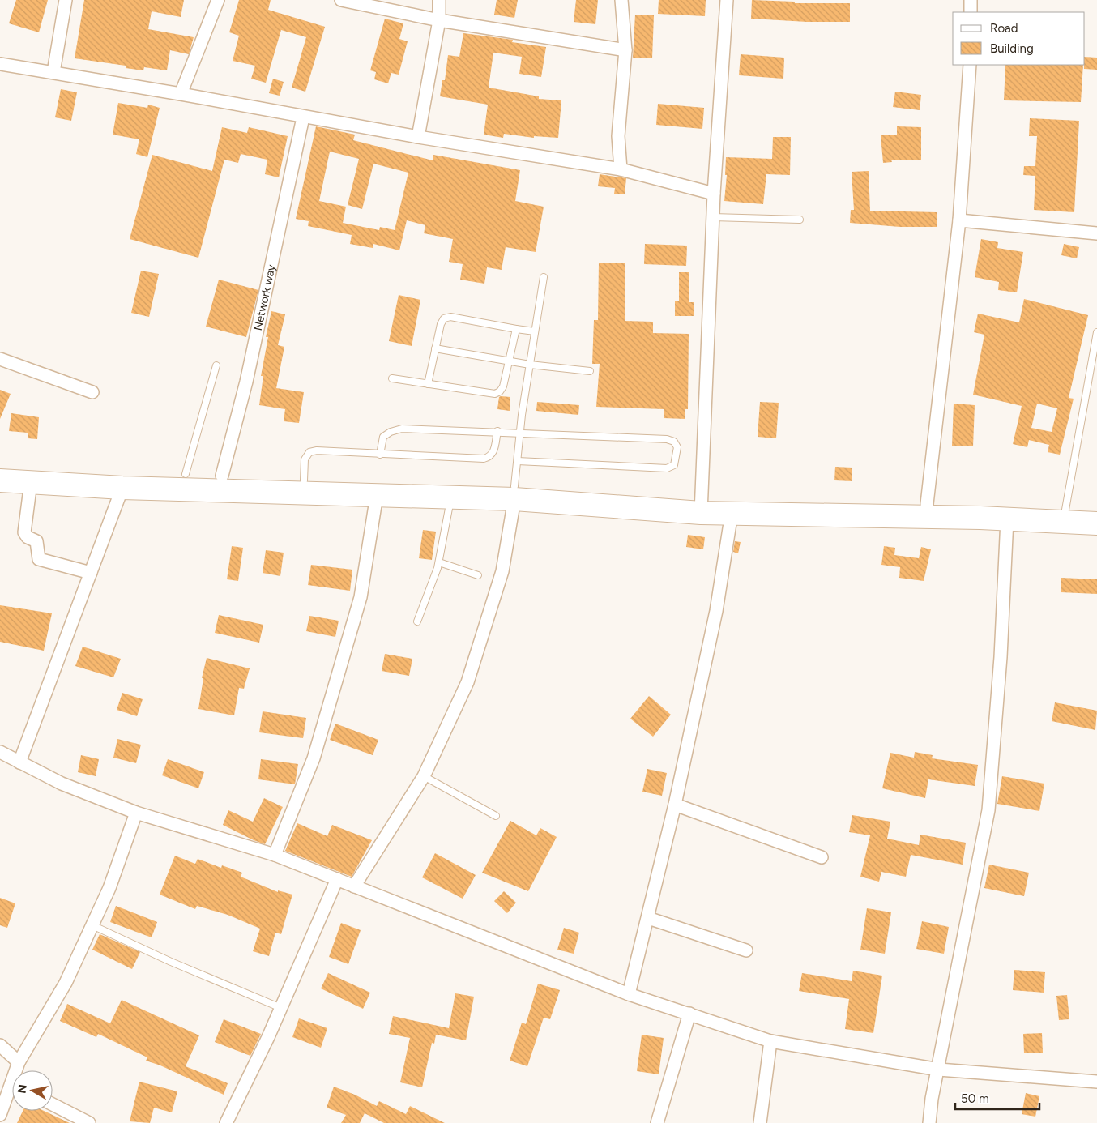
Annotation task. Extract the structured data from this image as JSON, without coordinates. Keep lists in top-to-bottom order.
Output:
{
  "streets": {
    "street": ["Network way"]
  },
  "legend": ["Road", "Building"],
  "scale_bar": "50 m",
  "north": "left"
}
